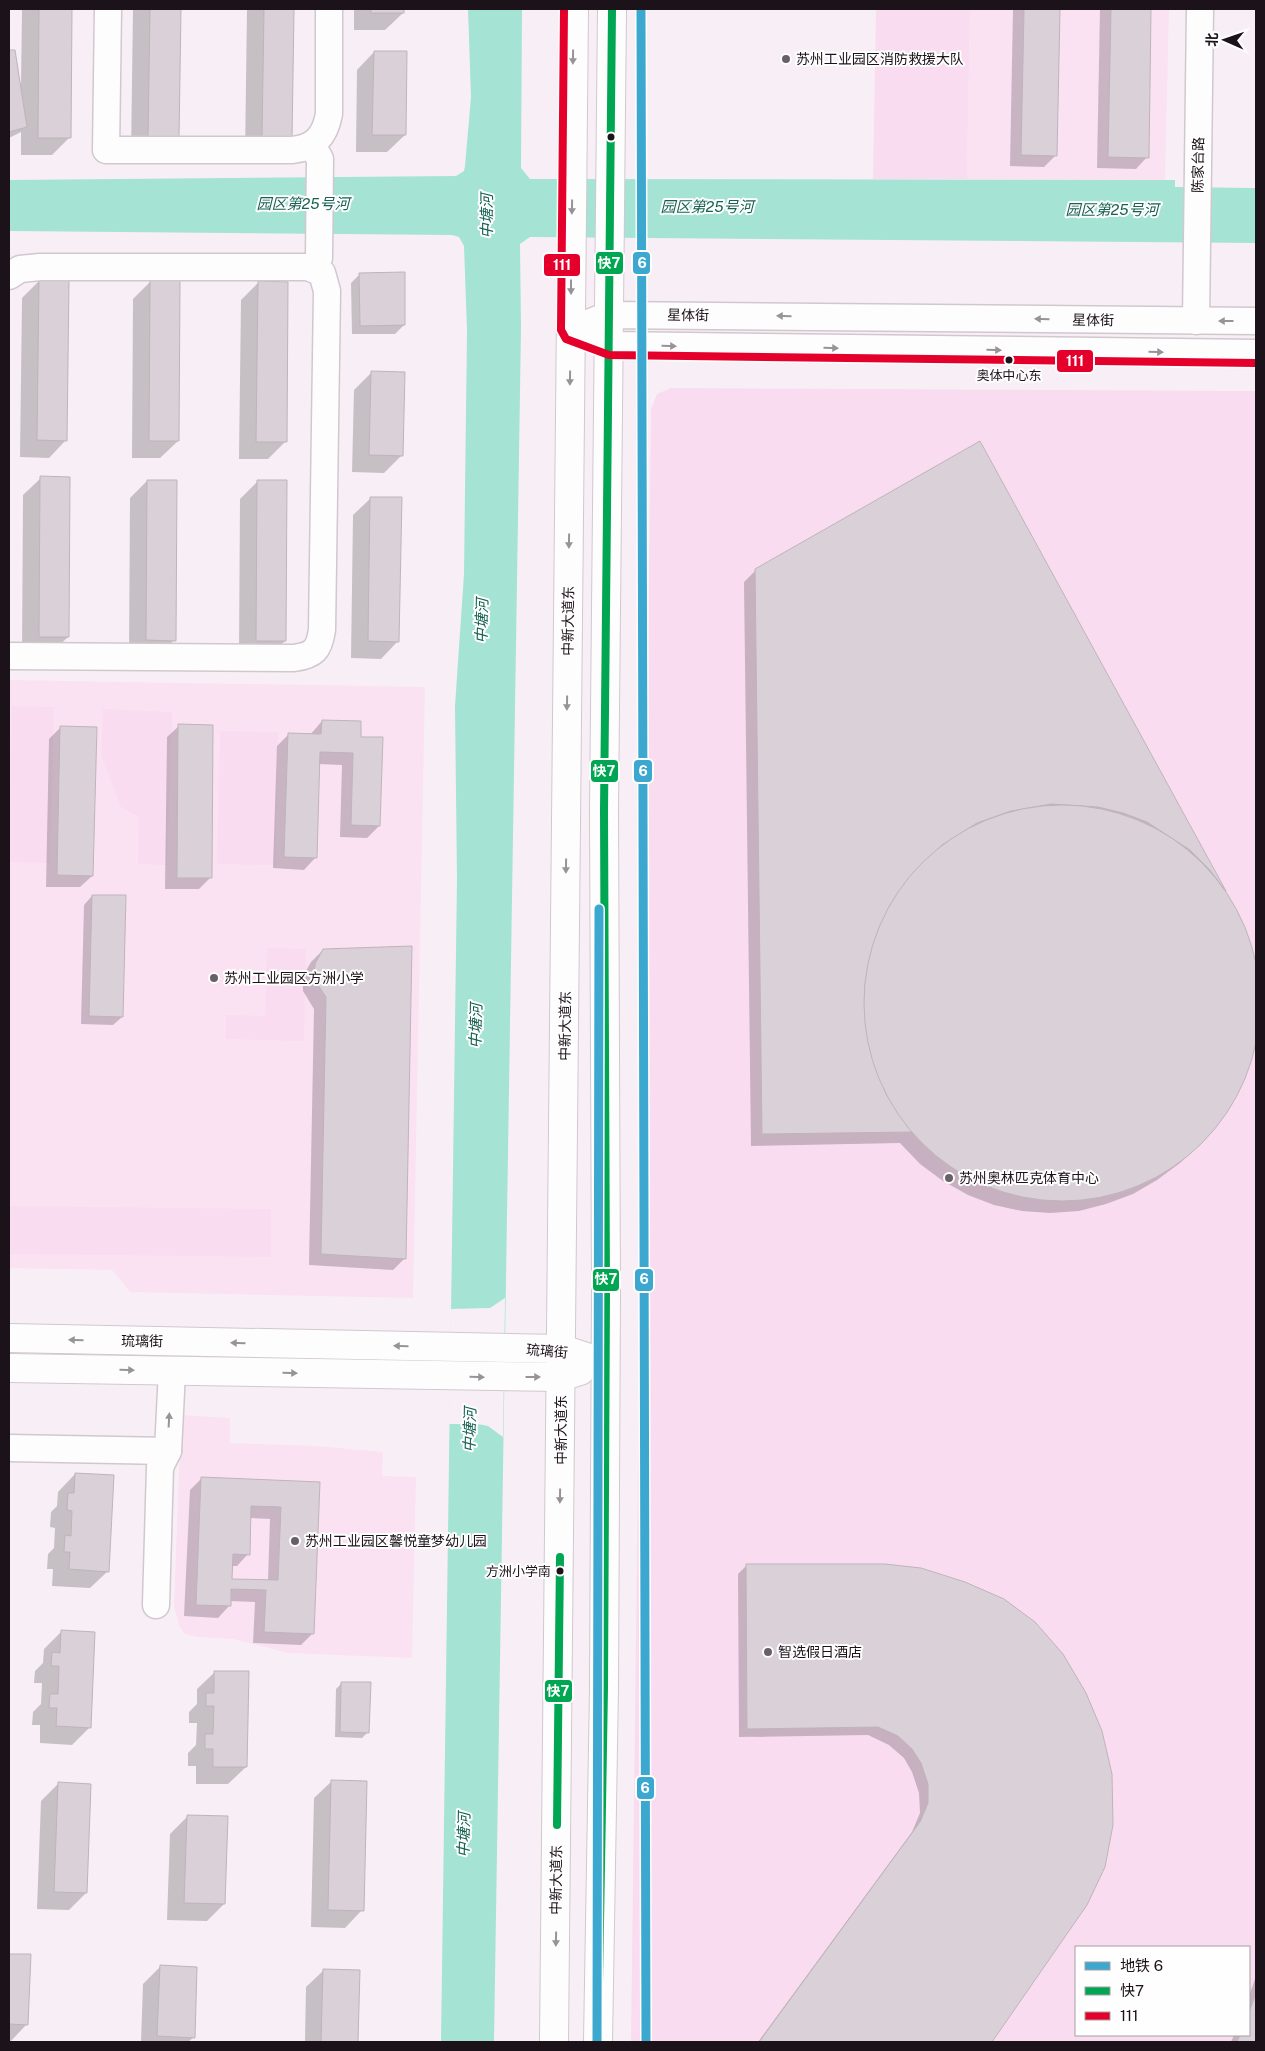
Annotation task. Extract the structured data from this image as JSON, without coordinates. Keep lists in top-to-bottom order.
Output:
{
  "streets": {
    "main road": ["中新大道东", "琉璃街"],
    "street": ["陈家台路", "星体街"]
  },
  "crossings": [
    ["陈家台路", "星体街"],
    ["星体街", "中新大道东"],
    ["中新大道东", "琉璃街"]
  ],
  "water": ["园区第25号河", "中塘河"],
  "places": [
    "苏州工业园区消防救援大队",
    "奥体中心东",
    "苏州工业园区方洲小学",
    "苏州奥林匹克体育中心",
    "苏州工业园区馨悦童梦幼儿园",
    "方洲小学南",
    "智选假日酒店"
  ],
  "lines": ["metro line 6", "transit line 快7", "transit line 111"],
  "legend": ["地铁 6", "快7", "111"],
  "north": "left"
}
